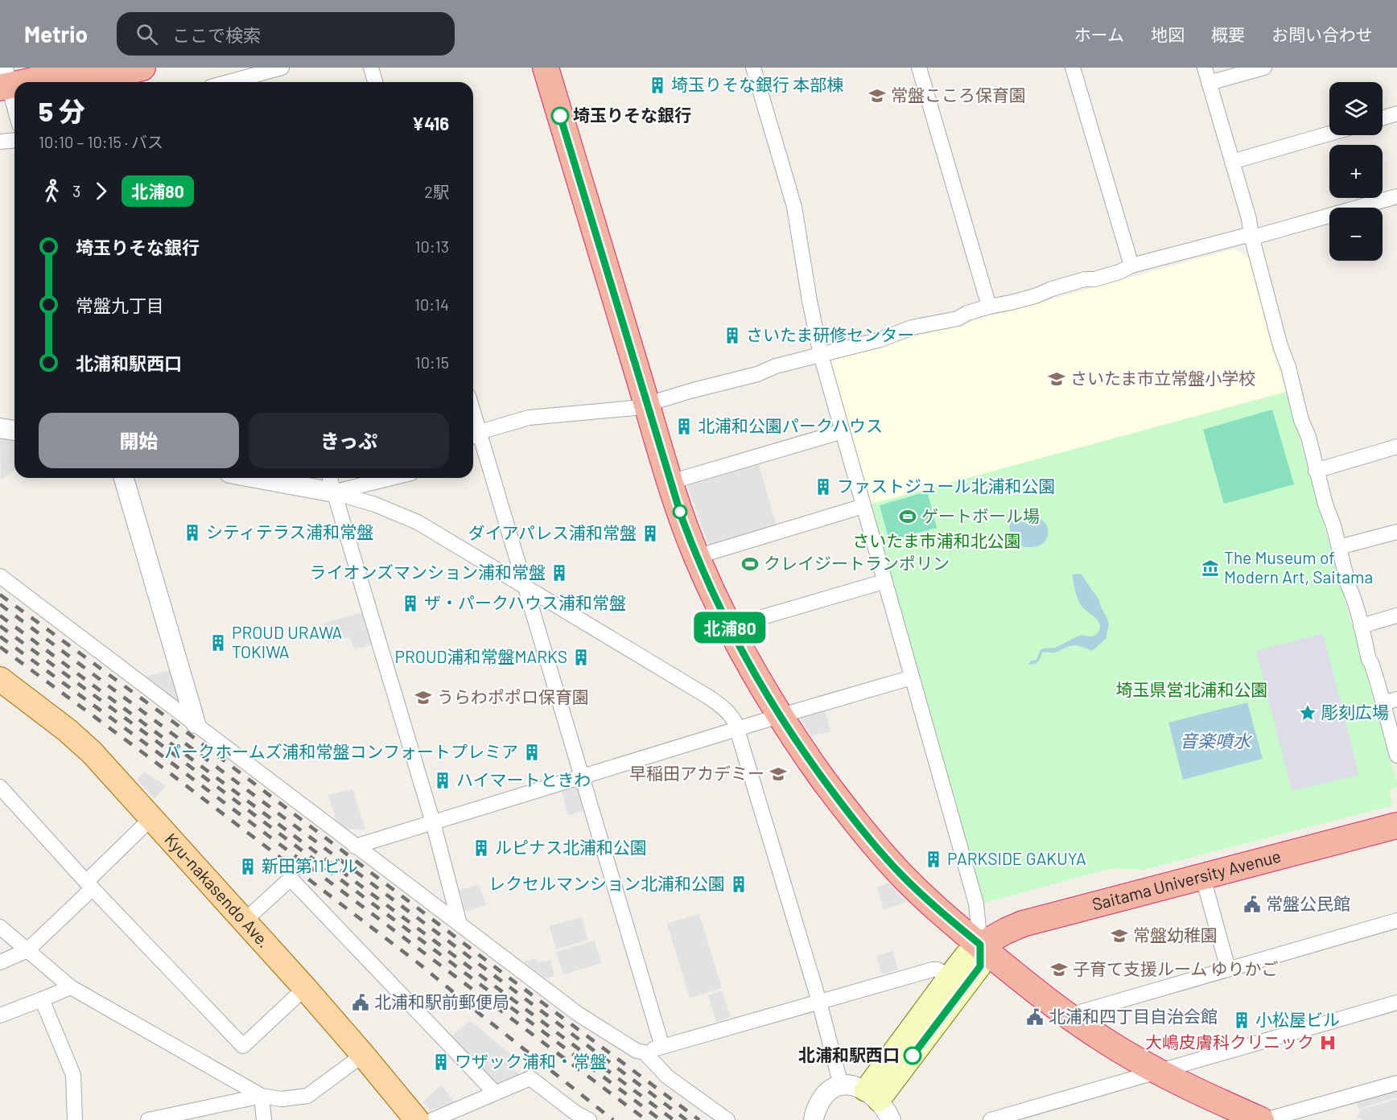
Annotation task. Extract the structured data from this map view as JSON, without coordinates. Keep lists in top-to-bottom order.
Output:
{
  "streets": {
    "highway": ["Saitama University Avenue"],
    "main road": ["Kyu-nakasendo Ave."]
  },
  "water": ["音楽噴水"],
  "parks": ["さいたま市浦和北公園", "埼玉県営北浦和公園"],
  "places": {
    "building": [
      "埼玉りそな銀行 本部棟",
      "さいたま研修センター",
      "北浦和公園パークハウス",
      "ファストジュール北浦和公園",
      "シティテラス浦和常盤",
      "ダイアパレス浦和常盤",
      "ライオンズマンション浦和常盤",
      "ザ・パークハウス浦和常盤",
      "PROUD URAWA TOKIWA",
      "PROUD浦和常盤MARKS",
      "パークホームズ浦和常盤コンフォートプレミア",
      "ハイマートときわ",
      "ルピナス北浦和公園",
      "PARKSIDE GAKUYA",
      "新田第11ビル",
      "レクセルマンション北浦和公園",
      "小松屋ビル",
      "ワザック浦和・常盤"
    ],
    "school or university": [
      "常盤こころ保育園",
      "さいたま市立常盤小学校",
      "うらわポポロ保育園",
      "早稲田アカデミー",
      "常盤幼稚園",
      "子育て支援ルーム ゆりかご"
    ],
    "other": ["埼玉りそな銀行", "北浦和駅西口"],
    "sports": ["ゲートボール場", "クレイジートランポリン"],
    "museum": ["The Museum of Modern Art, Saitama"],
    "place": ["彫刻広場"],
    "public building": ["常盤公民館", "北浦和駅前郵便局", "北浦和四丁目自治会館"],
    "hospital": ["大嶋皮膚科クリニック"]
  },
  "lines": ["bus line 北浦80"],
  "page": {
    "header": "Metrio",
    "search": "ここで検索",
    "nav": [
      "ホーム",
      "地図",
      "概要",
      "お問い合わせ"
    ],
    "on_map": "北浦80",
    "map_buttons": ["+", "−"],
    "heading": ["5 分", "10:10 – 10:15 · バス", "¥416"],
    "legs": ["3", "北浦80", "2駅"],
    "list": [
      {
        "name": "埼玉りそな銀行",
        "value": "10:13"
      },
      {
        "name": "常盤九丁目",
        "value": "10:14"
      },
      {
        "name": "北浦和駅西口",
        "value": "10:15"
      }
    ],
    "buttons": ["開始", "きっぷ"]
  }
}
